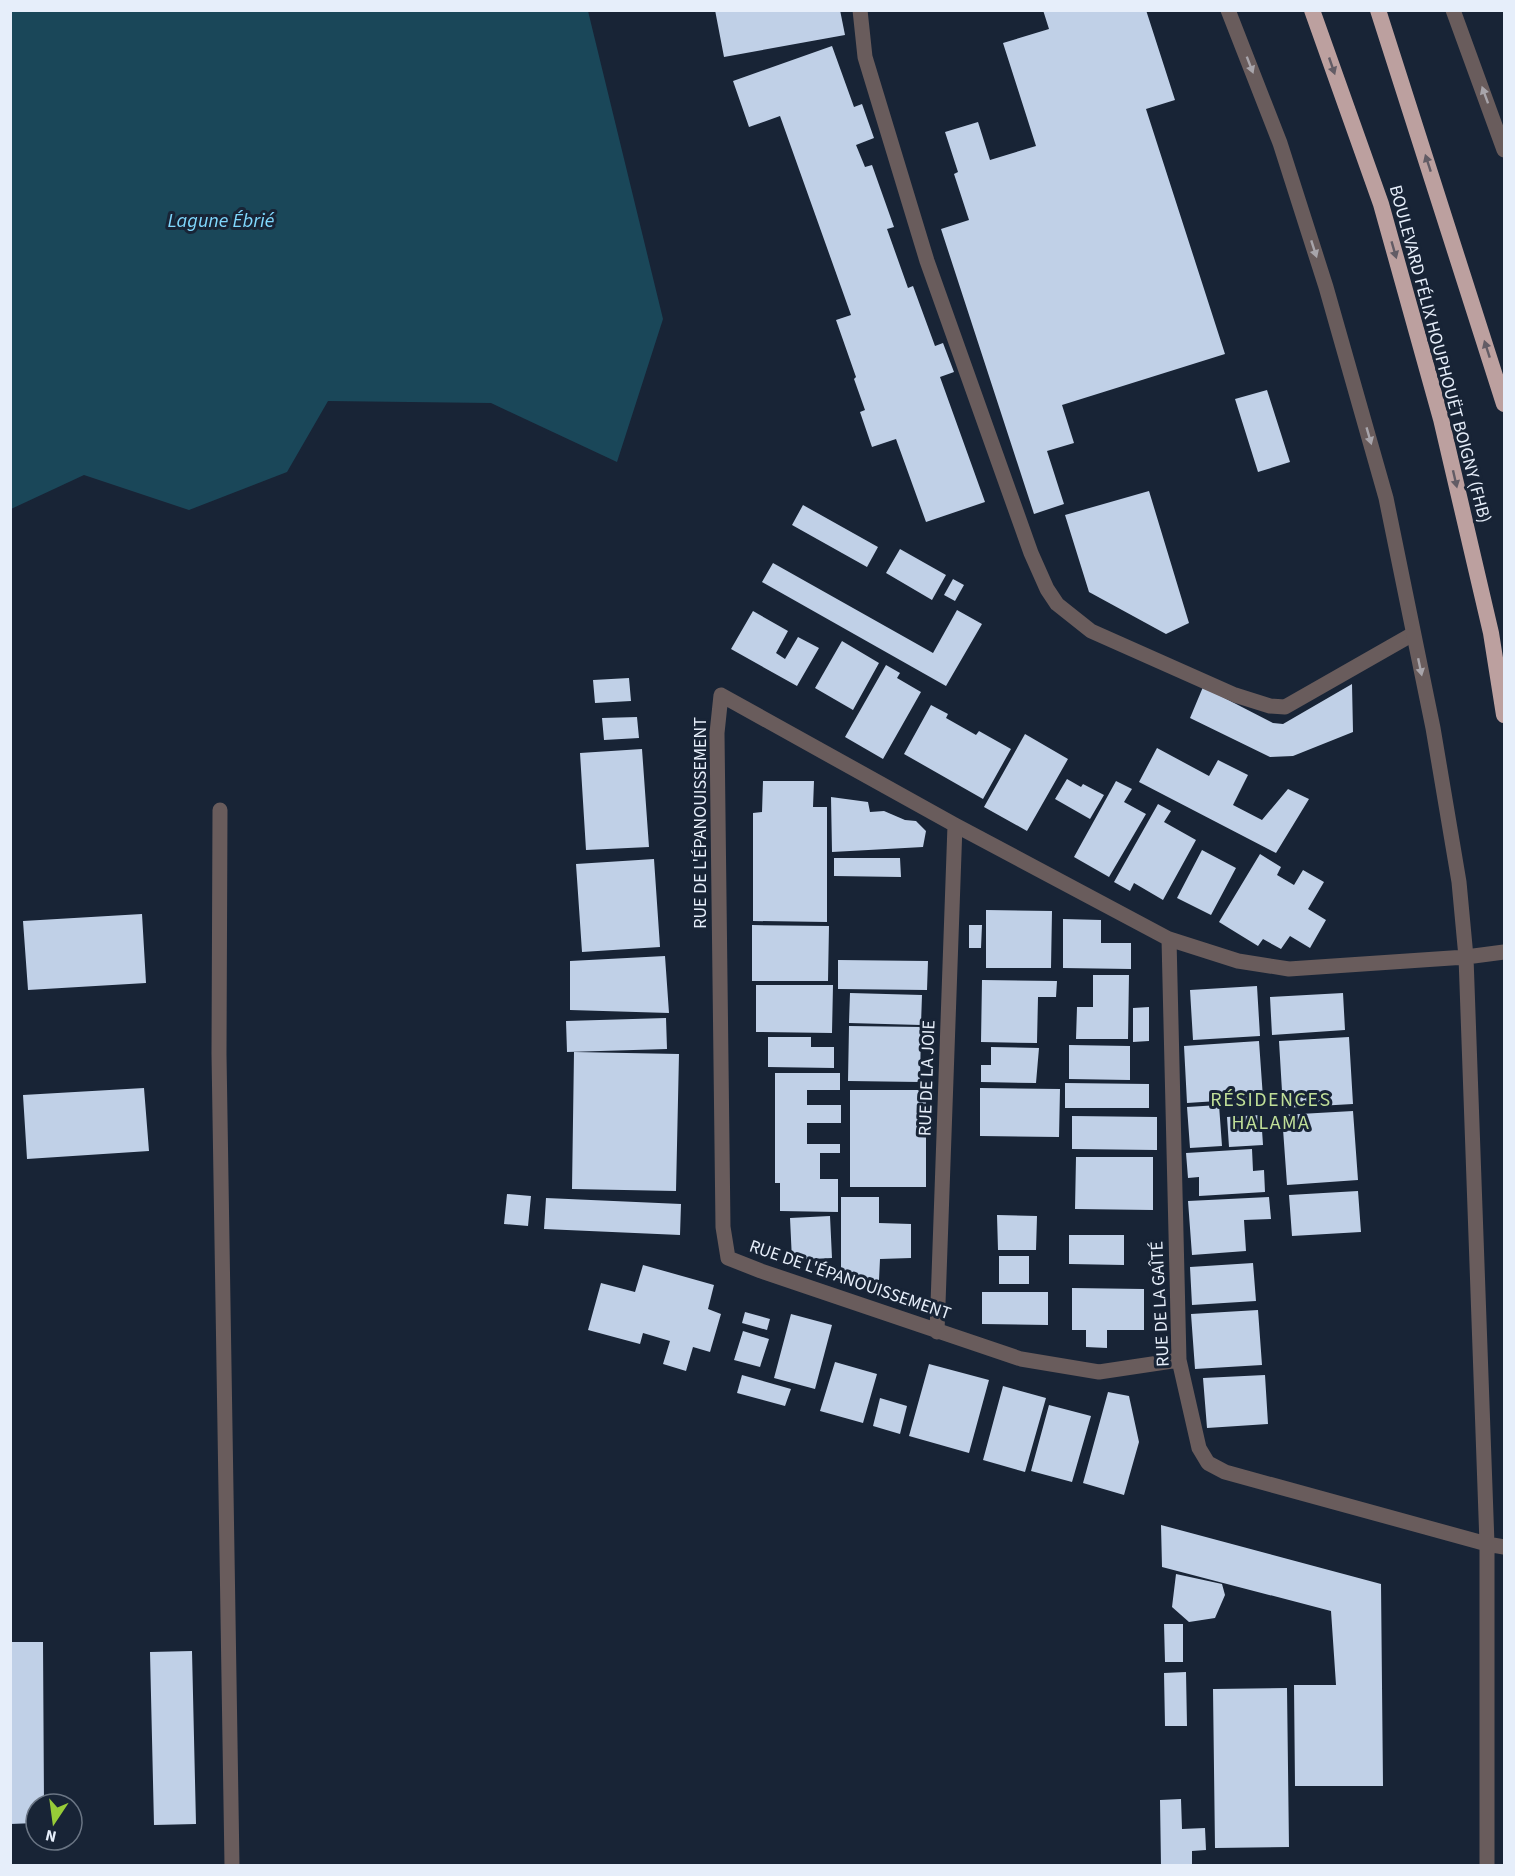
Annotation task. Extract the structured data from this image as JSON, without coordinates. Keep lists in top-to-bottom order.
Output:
{
  "streets": {
    "highway": ["BOULEVARD FÉLIX HOUPHOUËT BOIGNY (FHB)"],
    "street": ["RUE DE L'ÉPANOUISSEMENT", "RUE DE LA JOIE", "RUE DE LA GAÎTÉ"]
  },
  "crossings": [
    ["RUE DE L'ÉPANOUISSEMENT", "RUE DE LA JOIE"],
    ["RUE DE L'ÉPANOUISSEMENT", "RUE DE LA GAÎTÉ"]
  ],
  "districts": ["RÉSIDENCES HALAMA"],
  "water": ["Lagune Ébrié"],
  "north": "bottom"
}
